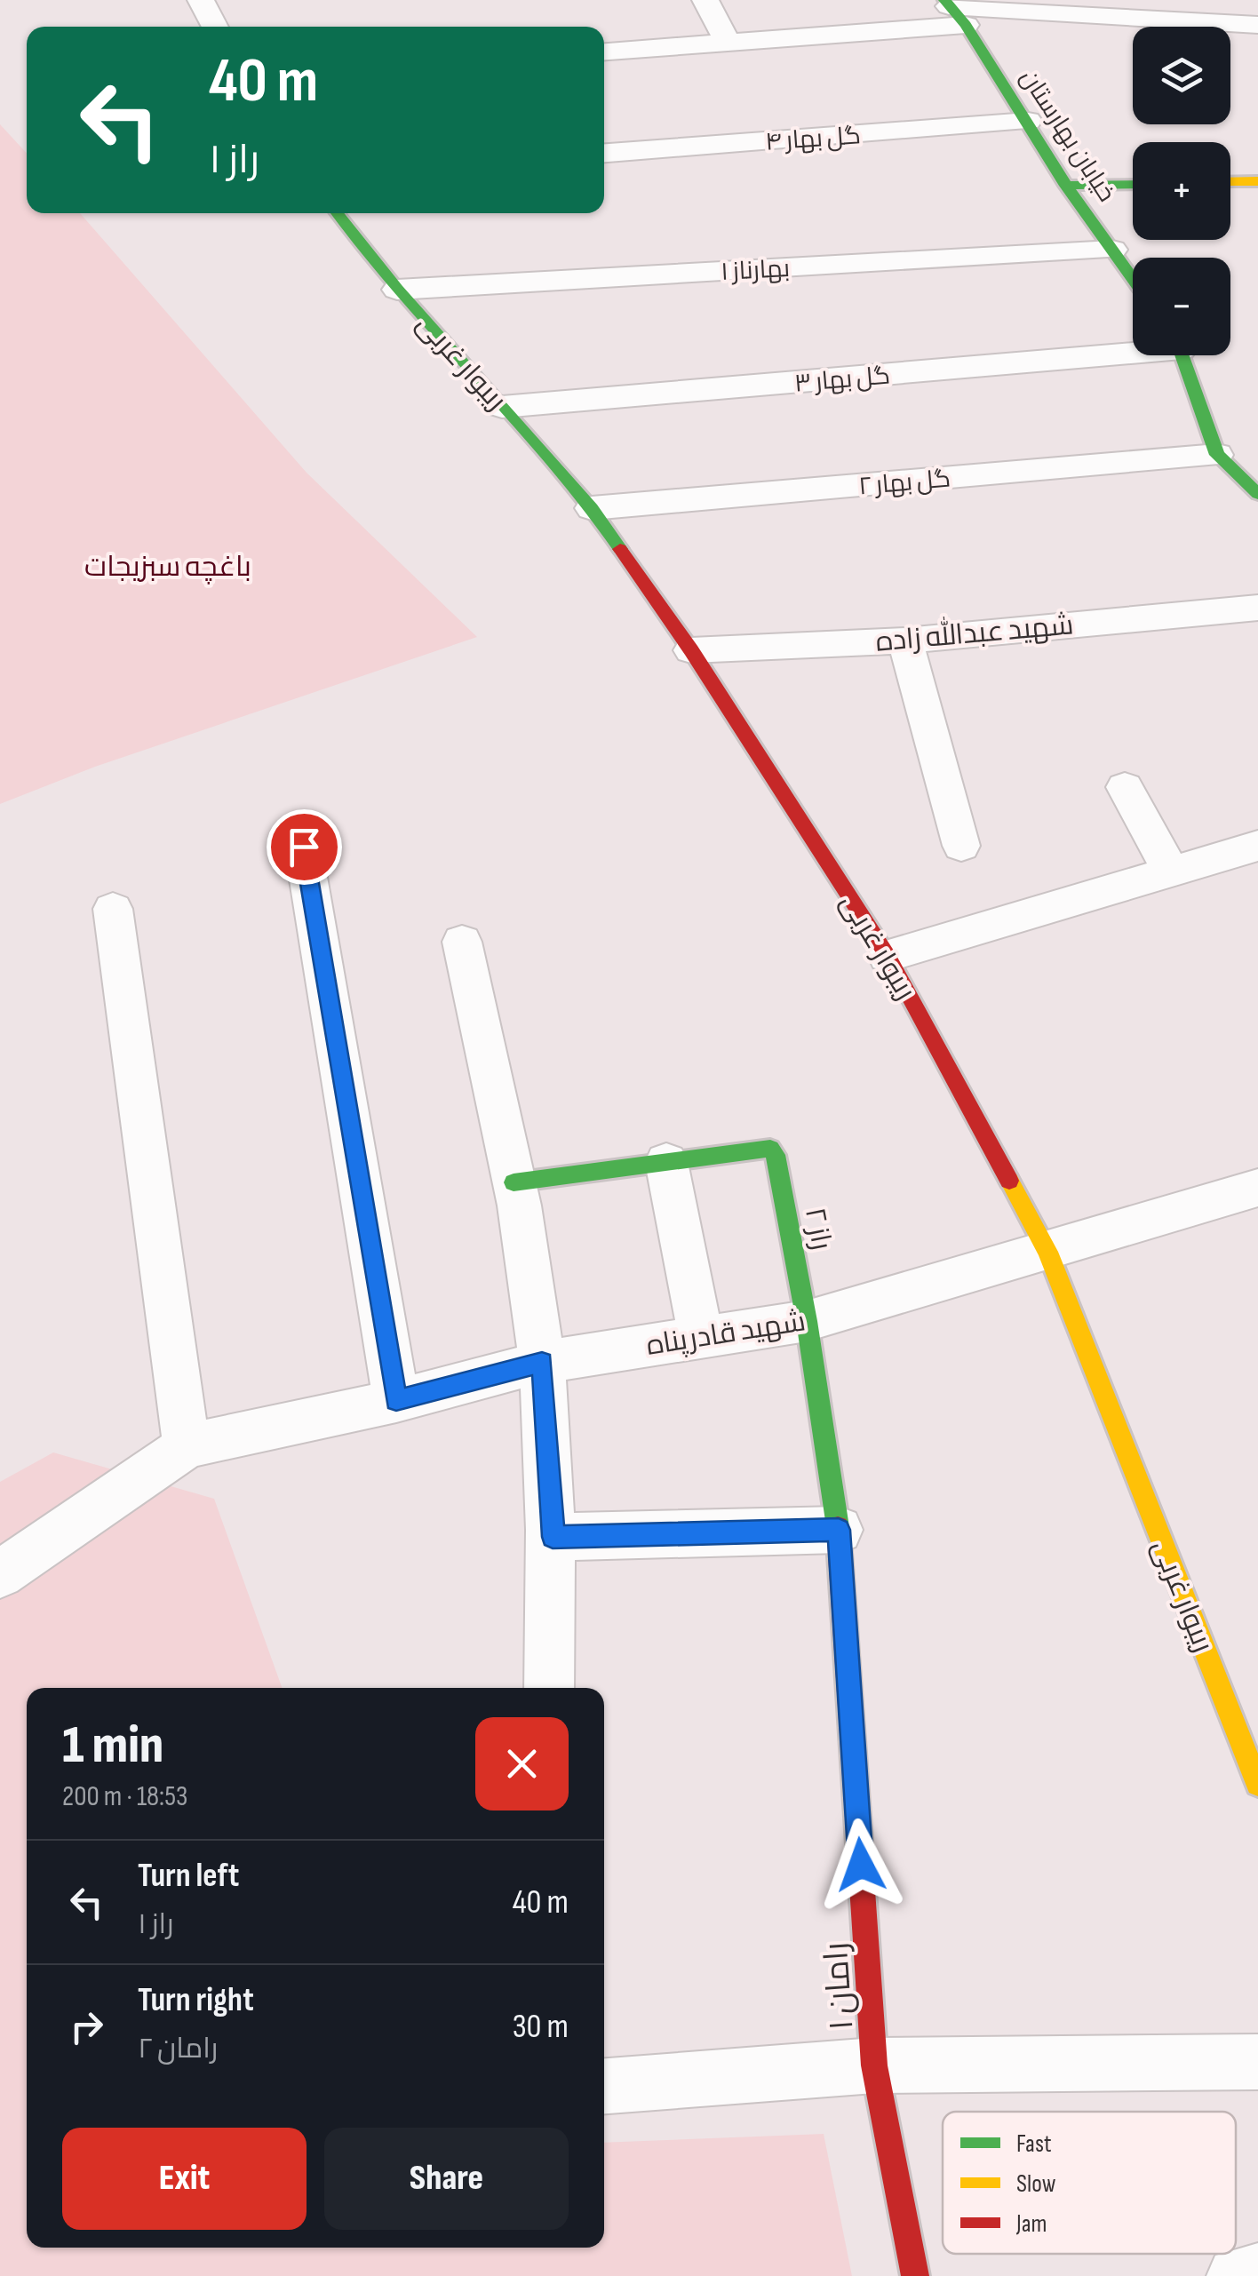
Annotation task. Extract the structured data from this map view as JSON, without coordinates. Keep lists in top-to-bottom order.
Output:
{
  "streets": {
    "street": [
      "خیابان بهارستان",
      "گل بهار ۴",
      "بهارناز ۱",
      "ریبوار غربی",
      "گل بهار ۳",
      "گل بهار ۲",
      "شهید عبدالله زاده",
      "راز ۲",
      "شهید قادرپناه",
      "رامان ۱"
    ]
  },
  "crossings": [
    ["خیابان بهارستان", "گل بهار ۴"],
    ["خیابان بهارستان", "بهارناز ۱"],
    ["بهارناز ۱", "ریبوار غربی"],
    ["ریبوار غربی", "گل بهار ۳"],
    ["ریبوار غربی", "گل بهار ۲"],
    ["ریبوار غربی", "شهید عبدالله زاده"],
    ["ریبوار غربی", "شهید قادرپناه"],
    ["راز ۲", "شهید قادرپناه"],
    ["راز ۲", "رامان ۱"]
  ],
  "parks": ["باغچه سبزیجات"],
  "legend": ["Fast", "Slow", "Jam"],
  "page": {
    "map_buttons": ["+", "−"],
    "turn": ["40 m", "راز ۱"],
    "heading": ["1 min", "200 m · 18:53"],
    "list": [
      {
        "name": "Turn left",
        "note": "راز ۱",
        "value": "40 m"
      },
      {
        "name": "Turn right",
        "note": "رامان ۲",
        "value": "30 m"
      }
    ],
    "buttons": ["Exit", "Share"]
  }
}
